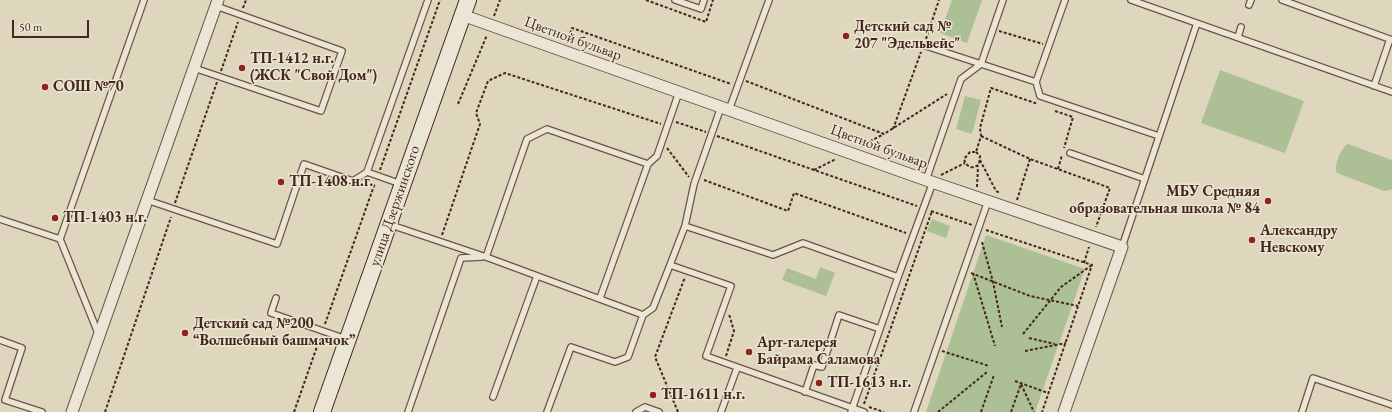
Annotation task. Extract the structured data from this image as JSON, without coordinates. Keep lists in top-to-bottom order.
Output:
{
  "streets": {
    "main road": ["улица Дзержинского"],
    "street": ["Цветной бульвар"]
  },
  "crossings": [
    ["Цветной бульвар", "улица Дзержинского"]
  ],
  "places": [
    "Детский сад № 207 \"Эдельвейс\"",
    "ТП-1412 н.г. (ЖСК \"Свой Дом\")",
    "СОШ №70",
    "ТП-1408 н.г.",
    "МБУ Средняя образовательная школа № 84",
    "ТП-1403 н.г.",
    "Александру Невскому",
    "Детский сад №200 “Волшебный башмачок”",
    "Арт-галерея Байрама Саламова",
    "ТП-1613 н.г.",
    "ТП-1611 н.г."
  ],
  "scale_bar": "50 m"
}
